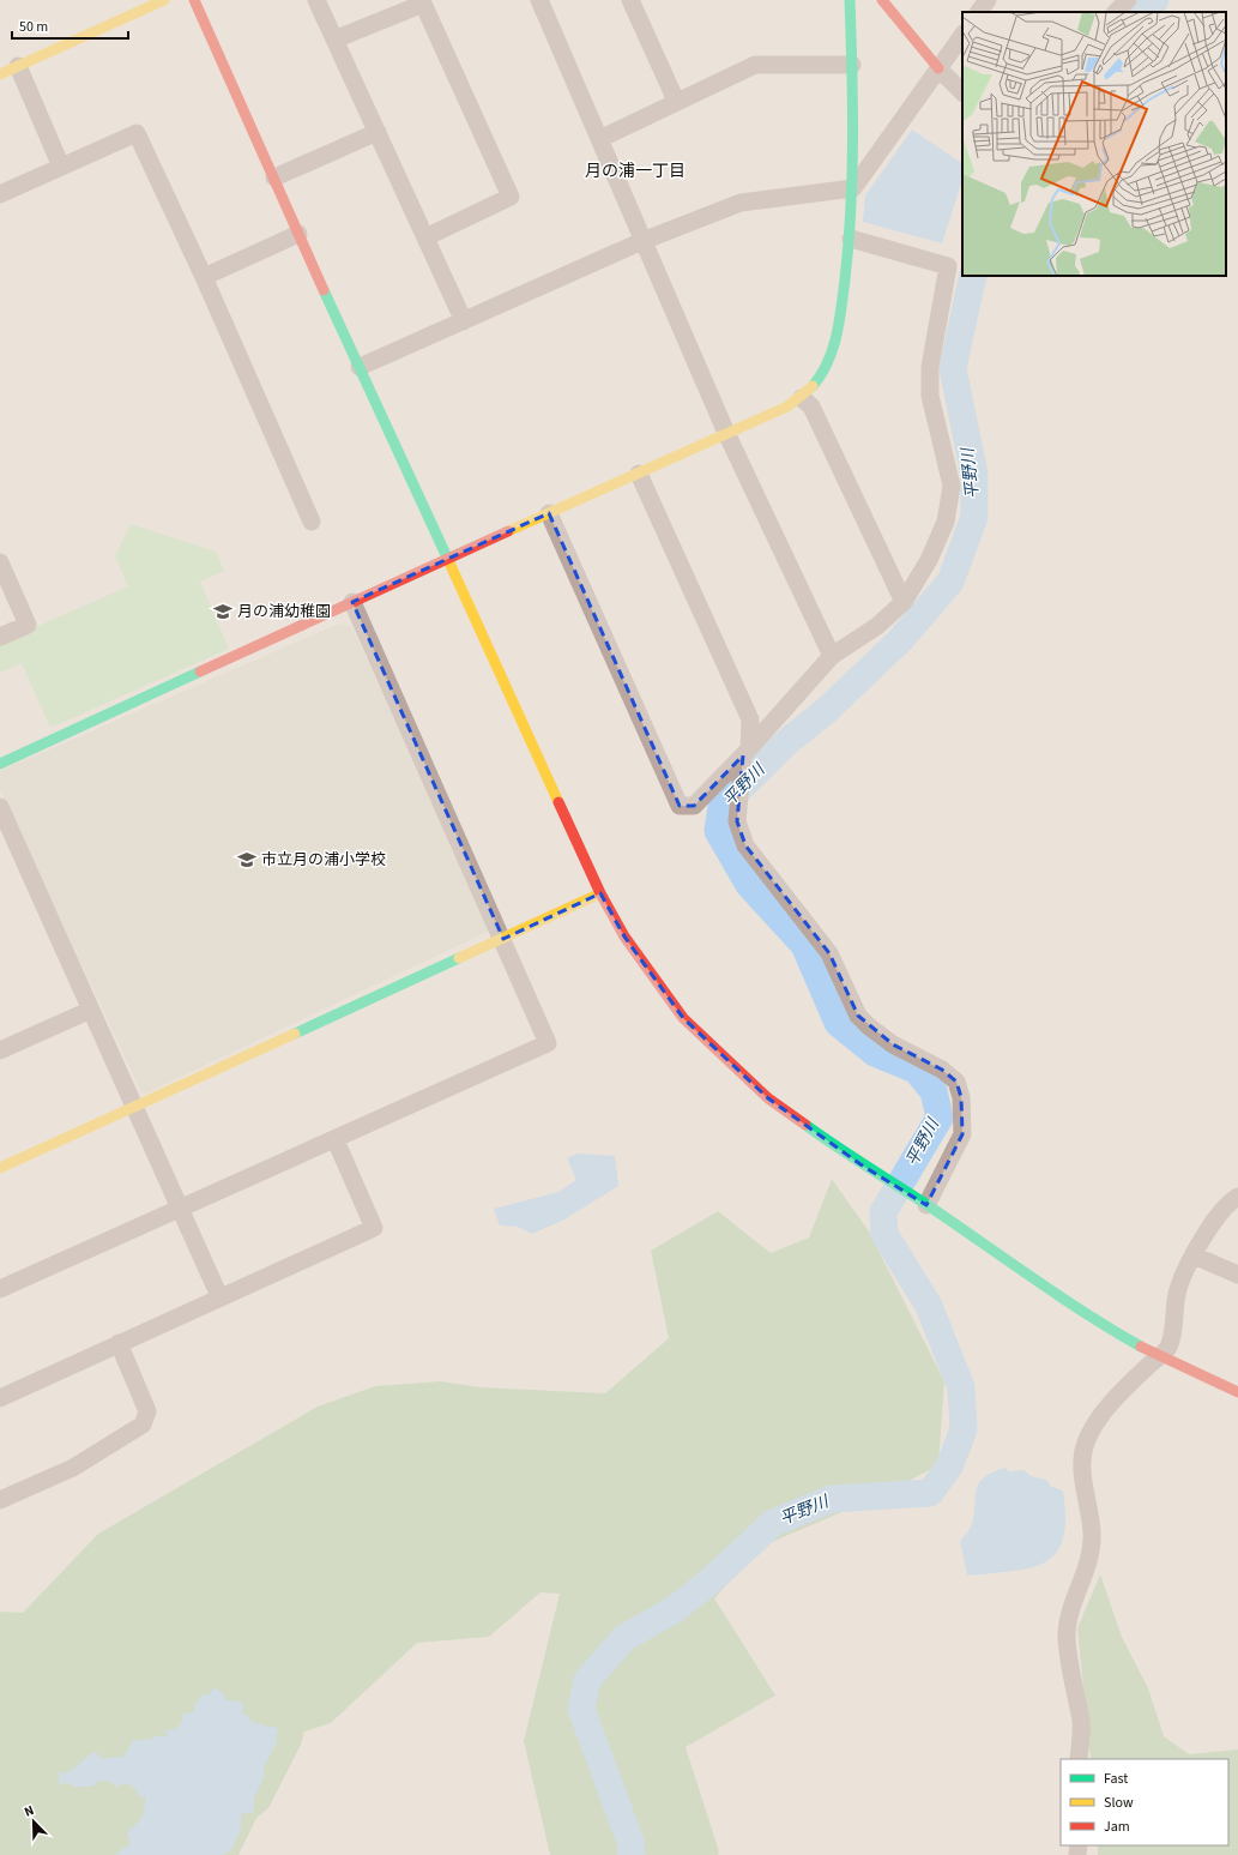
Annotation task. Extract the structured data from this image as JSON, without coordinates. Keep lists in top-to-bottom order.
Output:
{
  "districts": ["月の浦一丁目"],
  "water": ["平野川"],
  "places": {
    "school or university": ["月の浦幼稚園", "市立月の浦小学校"]
  },
  "legend": ["Fast", "Slow", "Jam"],
  "scale_bar": "50 m",
  "north": "top left"
}
